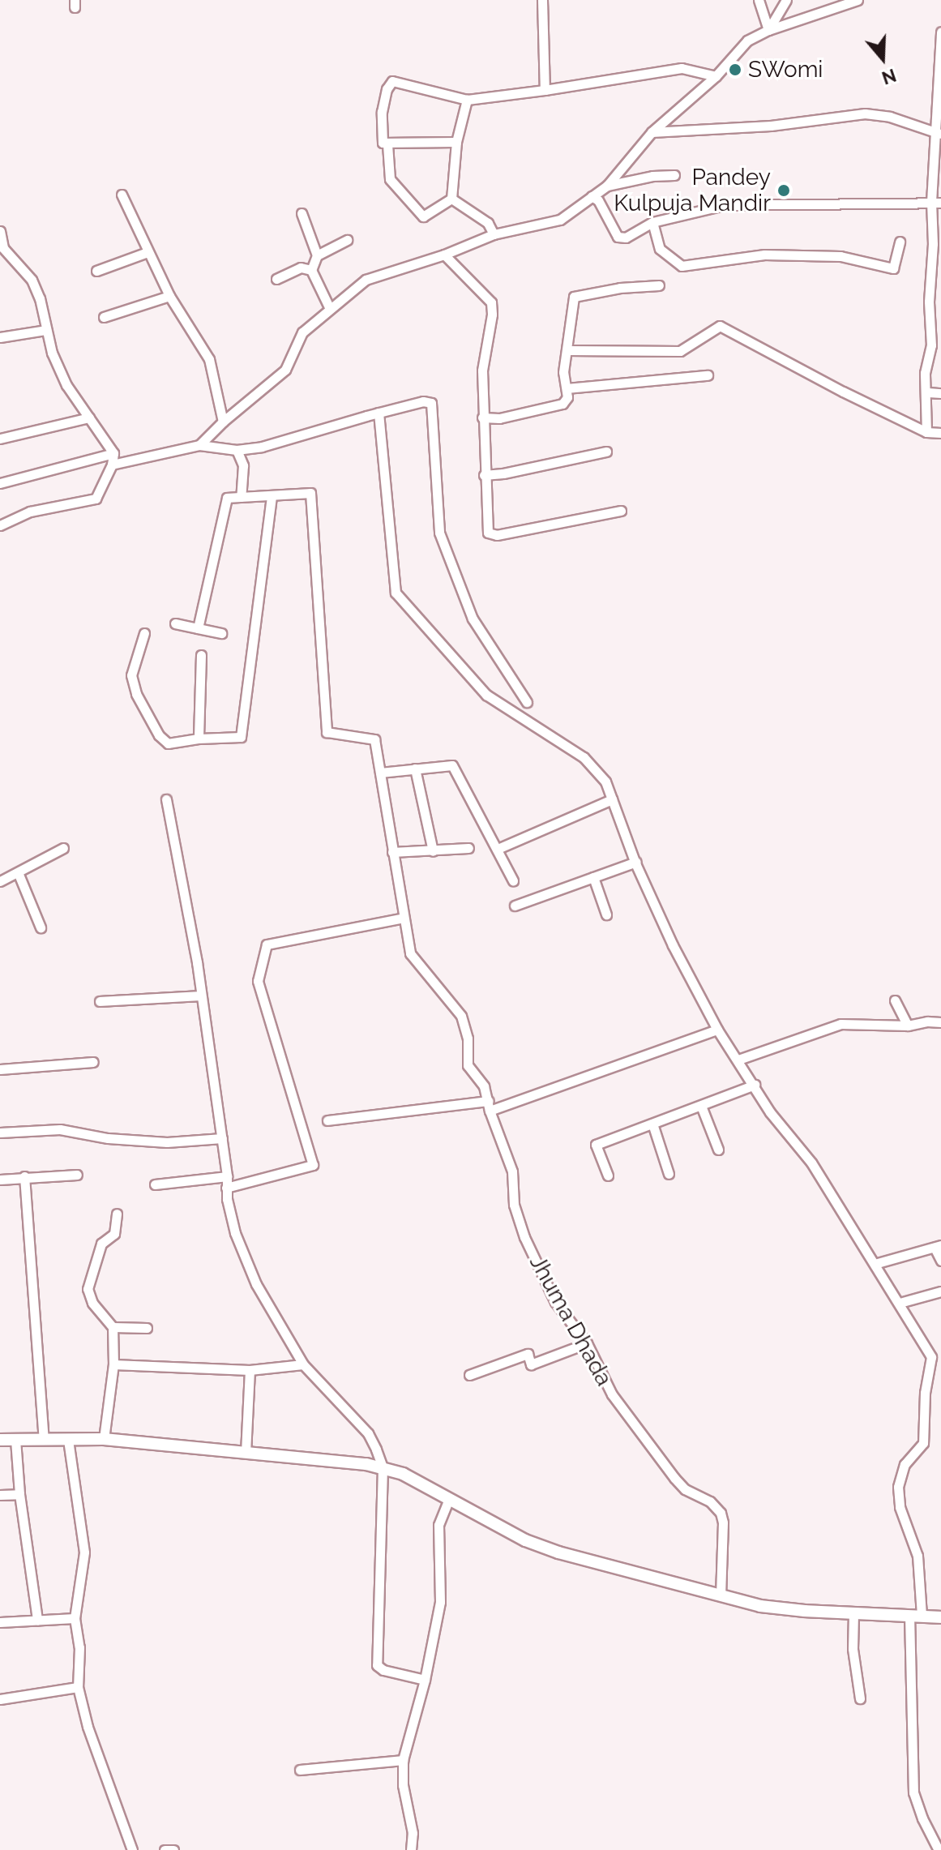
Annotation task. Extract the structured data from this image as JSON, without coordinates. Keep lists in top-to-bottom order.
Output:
{
  "streets": {
    "street": ["Jhuma Dhada"]
  },
  "places": ["SWomi", "Pandey Kulpuja Mandir"],
  "north": "bottom"
}
